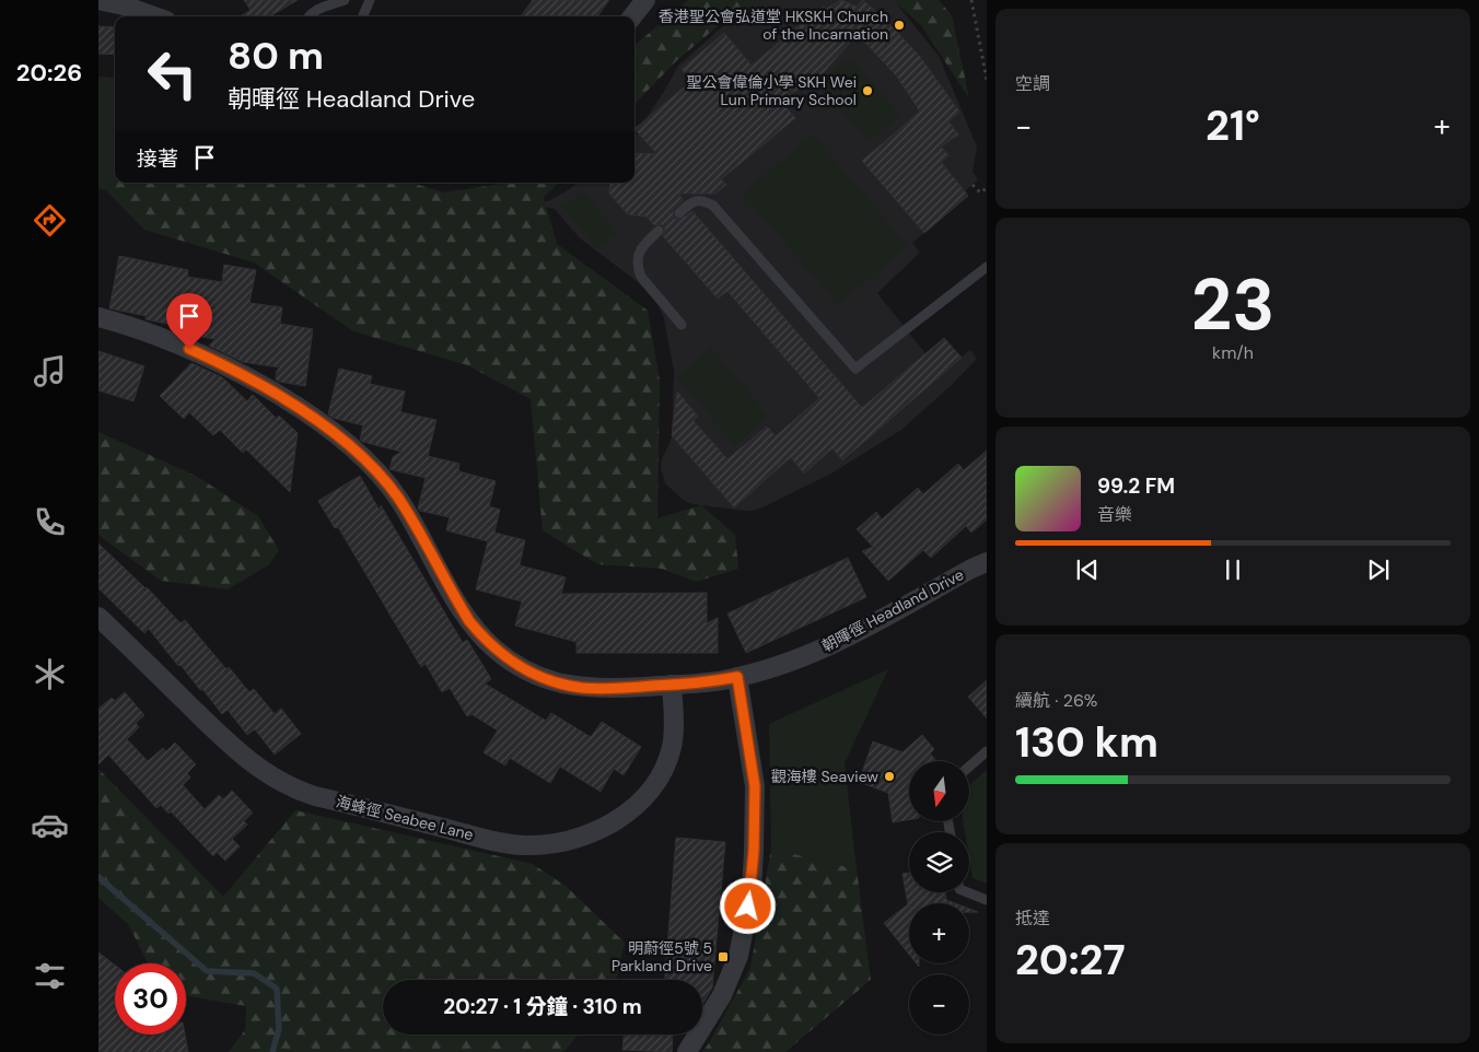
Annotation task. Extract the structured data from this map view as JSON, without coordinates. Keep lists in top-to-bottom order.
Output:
{
  "streets": {
    "street": ["朝暉徑 Headland Drive", "海蜂徑 Seabee Lane"]
  },
  "crossings": [
    ["朝暉徑 Headland Drive", "海蜂徑 Seabee Lane"]
  ],
  "places": {
    "other": ["香港聖公會弘道堂 HKSKH Church of the Incarnation", "聖公會偉倫小學 SKH Wei Lun Primary School", "觀海樓 Seaview"],
    "transit": ["明蔚徑5號 5 Parkland Drive"]
  },
  "north": "bottom",
  "page": {
    "tabs": "20:26",
    "tile": [
      "空調",
      ["23", "km/h"],
      ["續航 · 26%", "130 km"],
      ["抵達", "20:27"]
    ],
    "turn": ["80 m", "朝暉徑 Headland Drive"],
    "heat": ["−", "21°", "+"],
    "then": "接著",
    "song": ["99.2 FM", "音樂"],
    "map_buttons": ["+", "−"],
    "limit": "30",
    "trip": "20:27 · 1 分鐘 · 310 m"
  }
}
